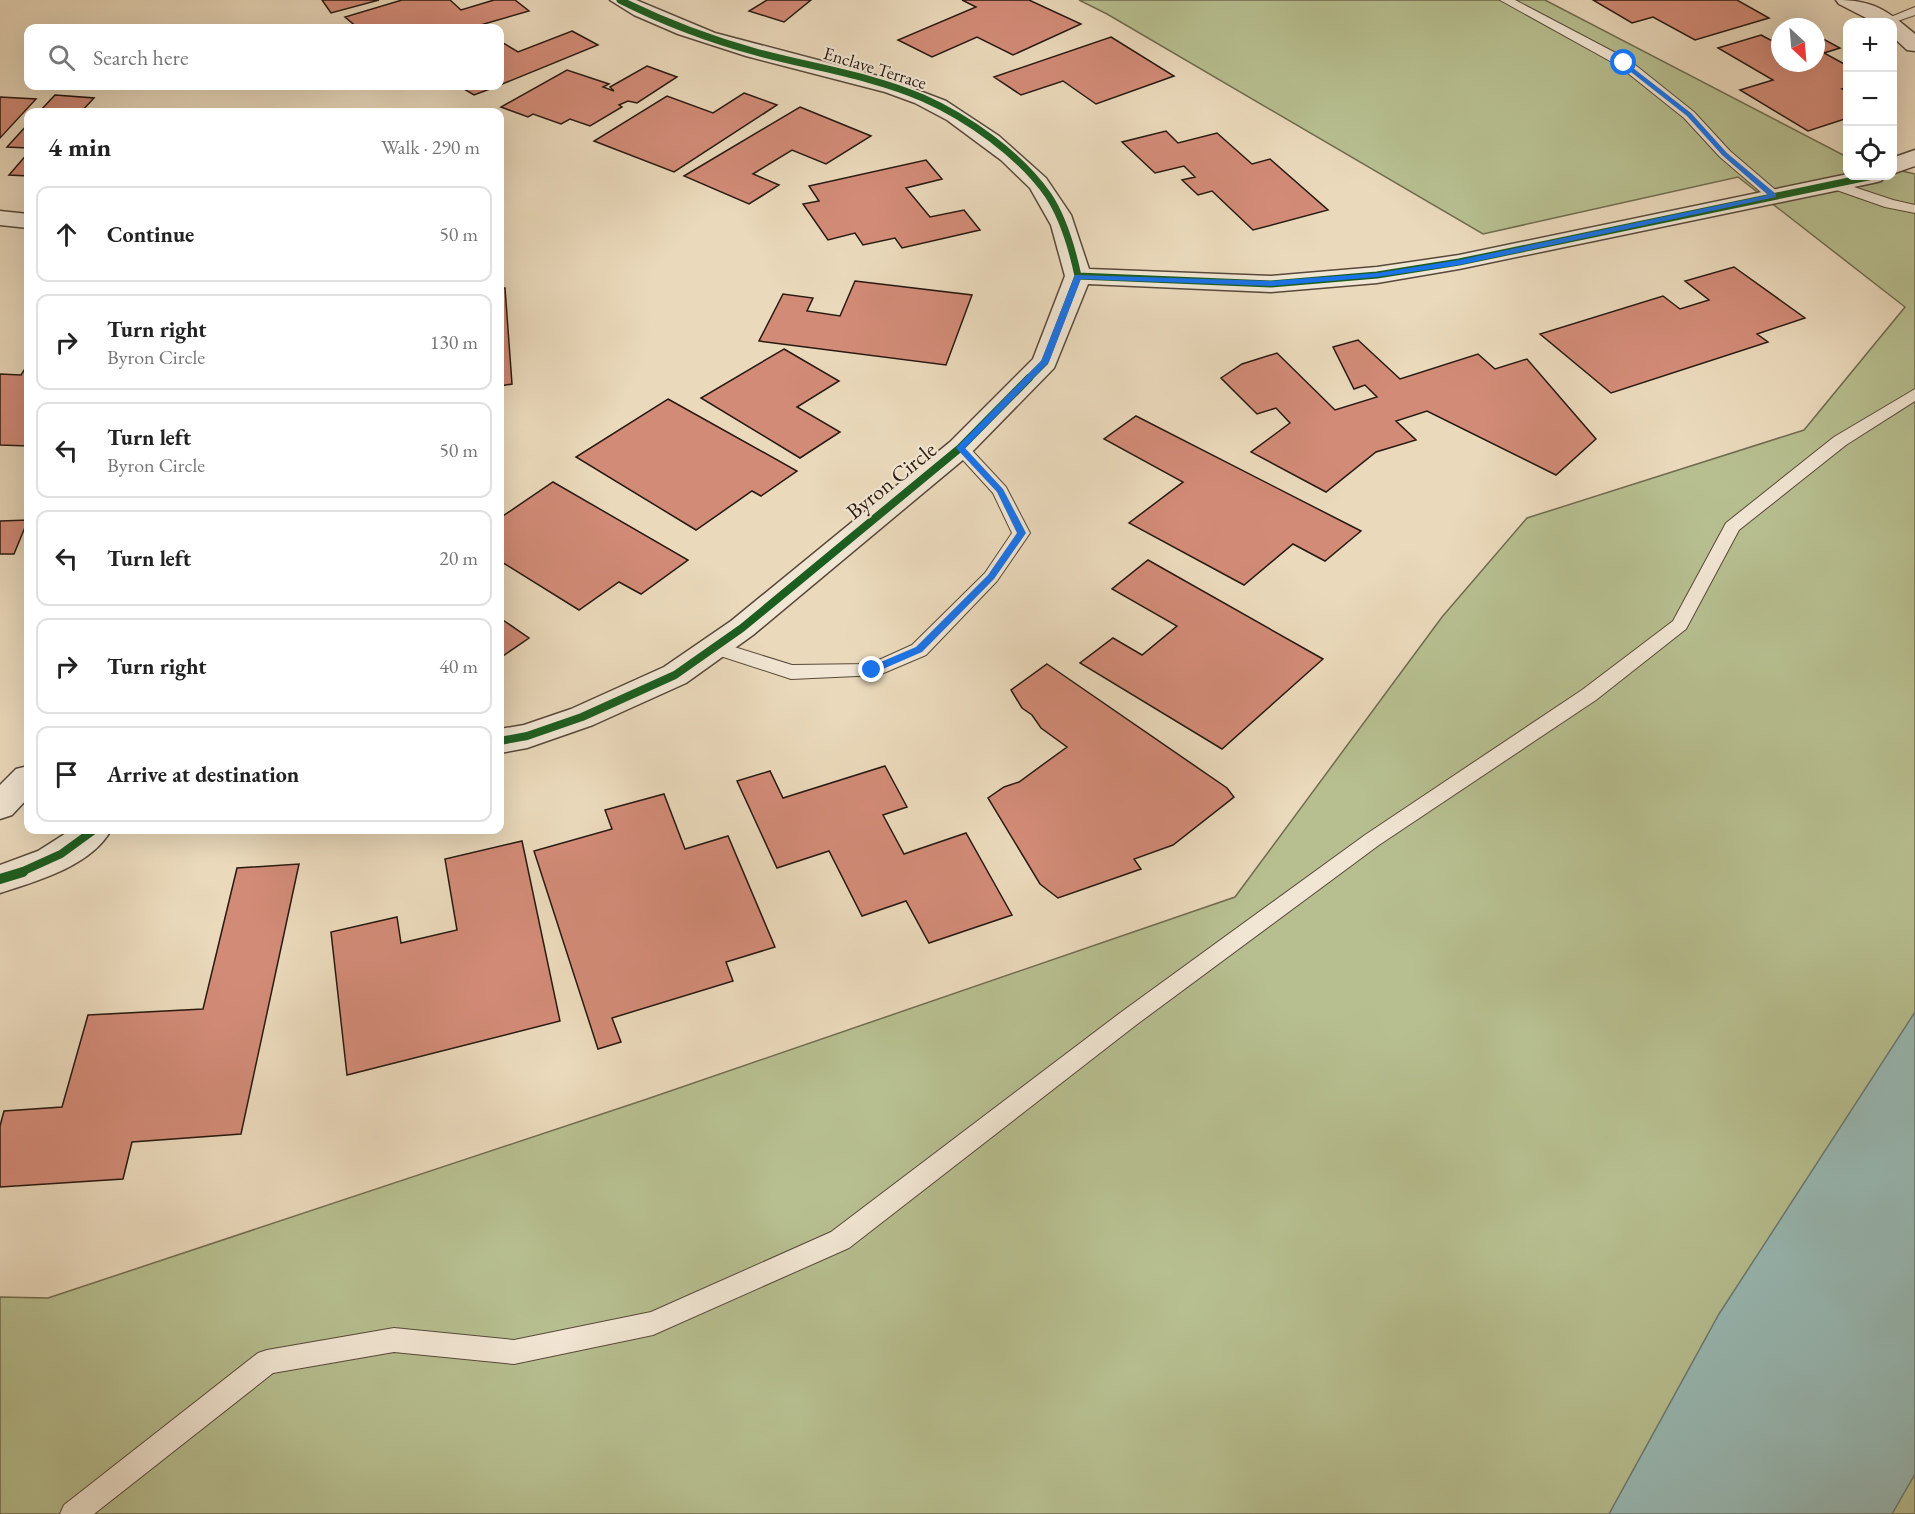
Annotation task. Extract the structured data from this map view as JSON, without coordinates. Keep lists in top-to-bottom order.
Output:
{
  "streets": {
    "street": ["Enclave Terrace", "Byron Circle"]
  },
  "crossings": [
    ["Enclave Terrace", "Byron Circle"]
  ],
  "north": "bottom right",
  "page": {
    "map_buttons": ["+", "−"],
    "search": "Search here",
    "heading": ["4 min", "Walk · 290 m"],
    "list": [
      ["Continue", "50 m"],
      ["Turn right", "Byron Circle", "130 m"],
      ["Turn left", "Byron Circle", "50 m"],
      ["Turn left", "20 m"],
      ["Turn right", "40 m"],
      "Arrive at destination"
    ]
  }
}
